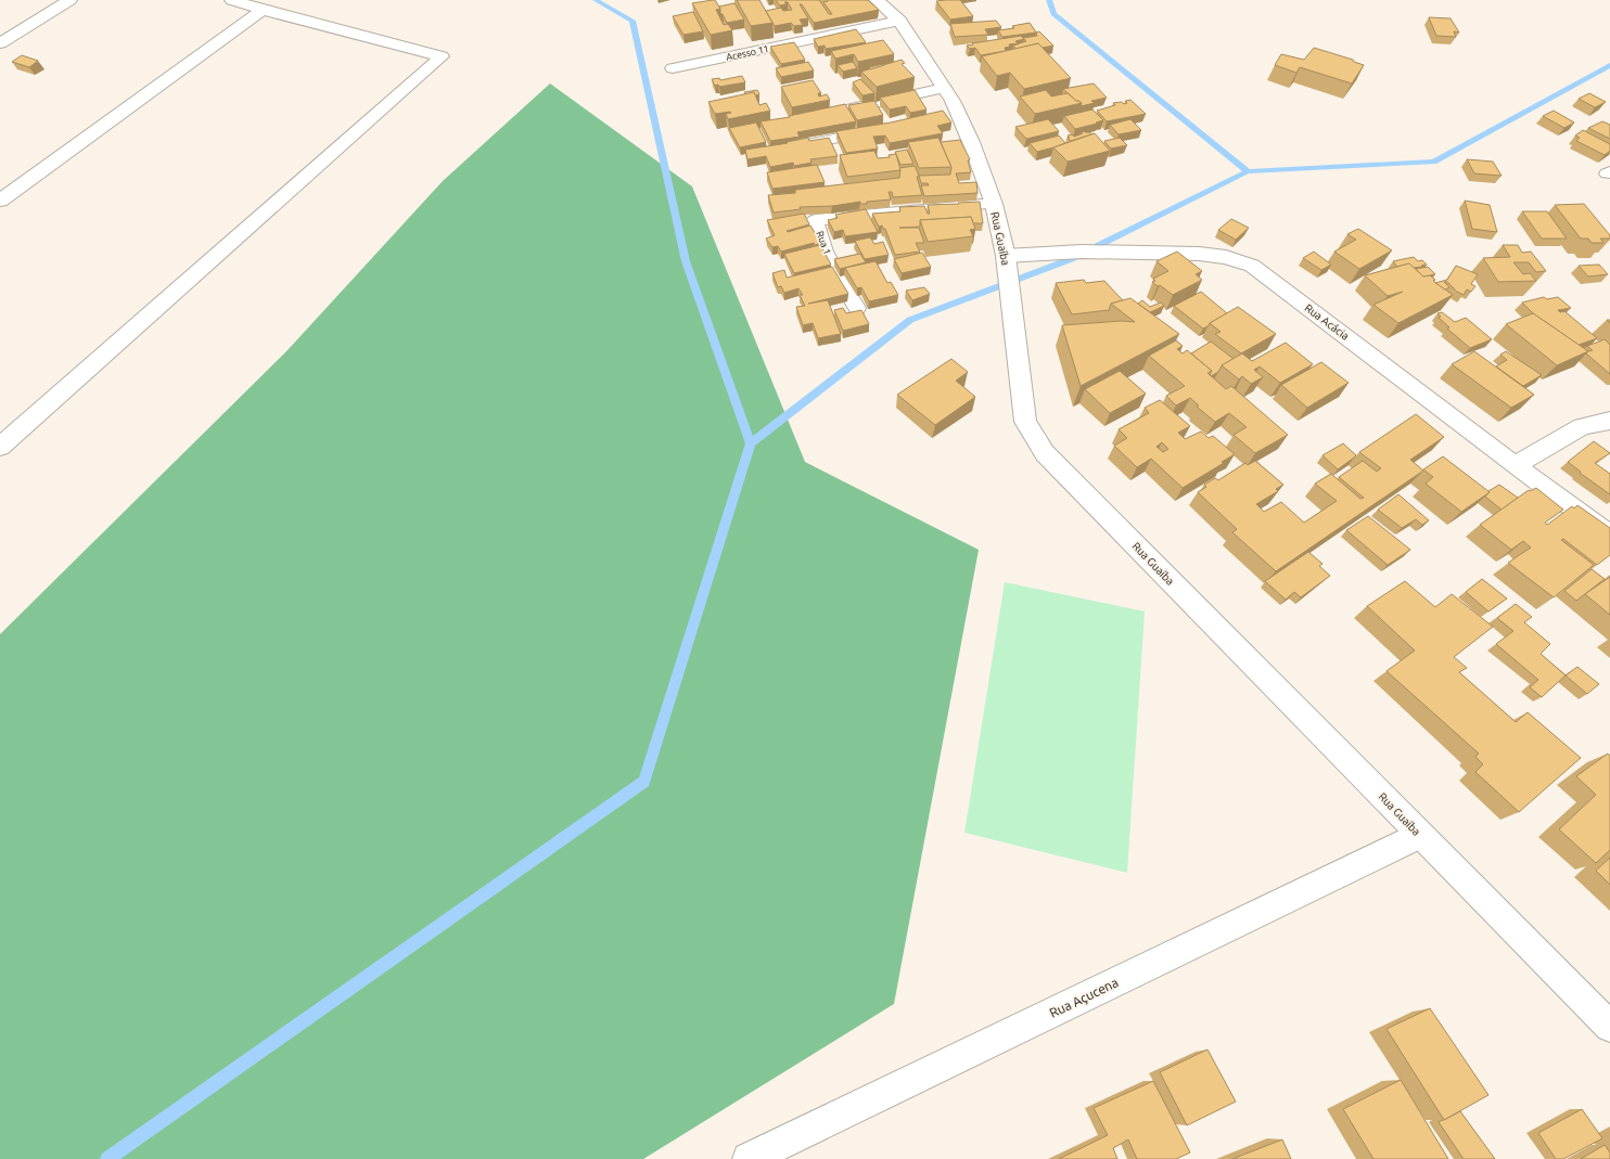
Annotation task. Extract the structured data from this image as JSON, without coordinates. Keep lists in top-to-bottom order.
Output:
{
  "streets": {
    "street": [
      "Acesso 11",
      "Rua Guaíba",
      "Rua Acácia",
      "Rua Açucena"
    ],
    "lane": ["Rua 1"]
  },
  "crossings": [
    ["Acesso 11", "Rua Guaíba"],
    ["Rua Guaíba", "Rua 1"],
    ["Rua Guaíba", "Rua Acácia"],
    ["Rua Guaíba", "Rua Açucena"]
  ]
}
